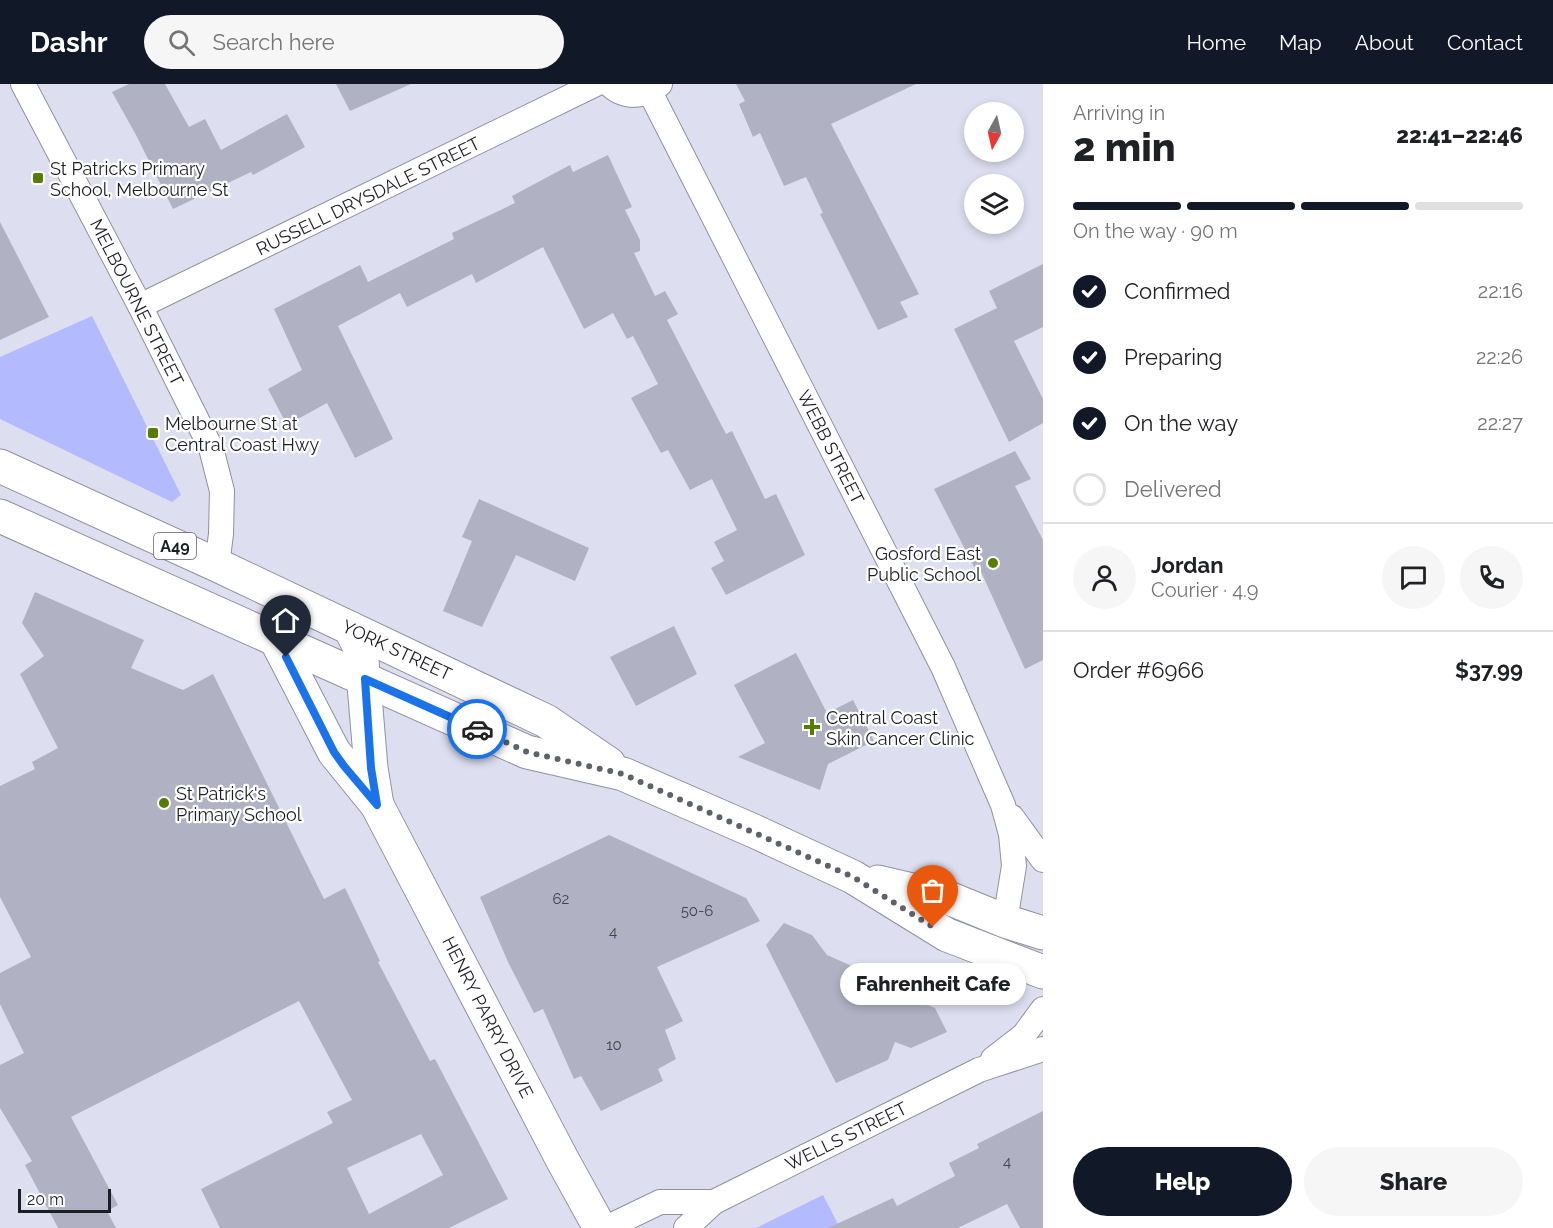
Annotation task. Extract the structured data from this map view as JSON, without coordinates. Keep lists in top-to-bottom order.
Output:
{
  "streets": {
    "main road": ["A49", "YORK STREET", "HENRY PARRY DRIVE"],
    "street": [
      "RUSSELL DRYSDALE STREET",
      "MELBOURNE STREET",
      "WEBB STREET",
      "WELLS STREET"
    ]
  },
  "crossings": [
    ["RUSSELL DRYSDALE STREET", "MELBOURNE STREET"],
    ["MELBOURNE STREET", "YORK STREET"],
    ["WEBB STREET", "YORK STREET"],
    ["YORK STREET", "HENRY PARRY DRIVE"]
  ],
  "places": {
    "transit": ["St Patricks Primary School, Melbourne St", "Melbourne St at Central Coast Hwy"],
    "other": ["Gosford East Public School", "St Patrick's Primary School", "Fahrenheit Cafe"],
    "health": ["Central Coast Skin Cancer Clinic"]
  },
  "house_numbers": [
    "62",
    "50-6",
    "4",
    "10",
    "4"
  ],
  "scale_bar": "20 m",
  "north": "bottom",
  "page": {
    "header": "Dashr",
    "search": "Search here",
    "nav": [
      "Home",
      "Map",
      "About",
      "Contact"
    ],
    "heading": ["2 min", "Arriving in", "22:41–22:46"],
    "panel": [
      "Jordan",
      "Courier · 4.9",
      "Order #6966",
      "$37.99"
    ],
    "bar": "On the way · 90 m",
    "list": [
      ["Confirmed", "22:16"],
      ["Preparing", "22:26"],
      ["On the way", "22:27"],
      "Delivered"
    ],
    "bubble": "Fahrenheit Cafe",
    "buttons": ["Help", "Share"],
    "scale": "20 m"
  }
}
